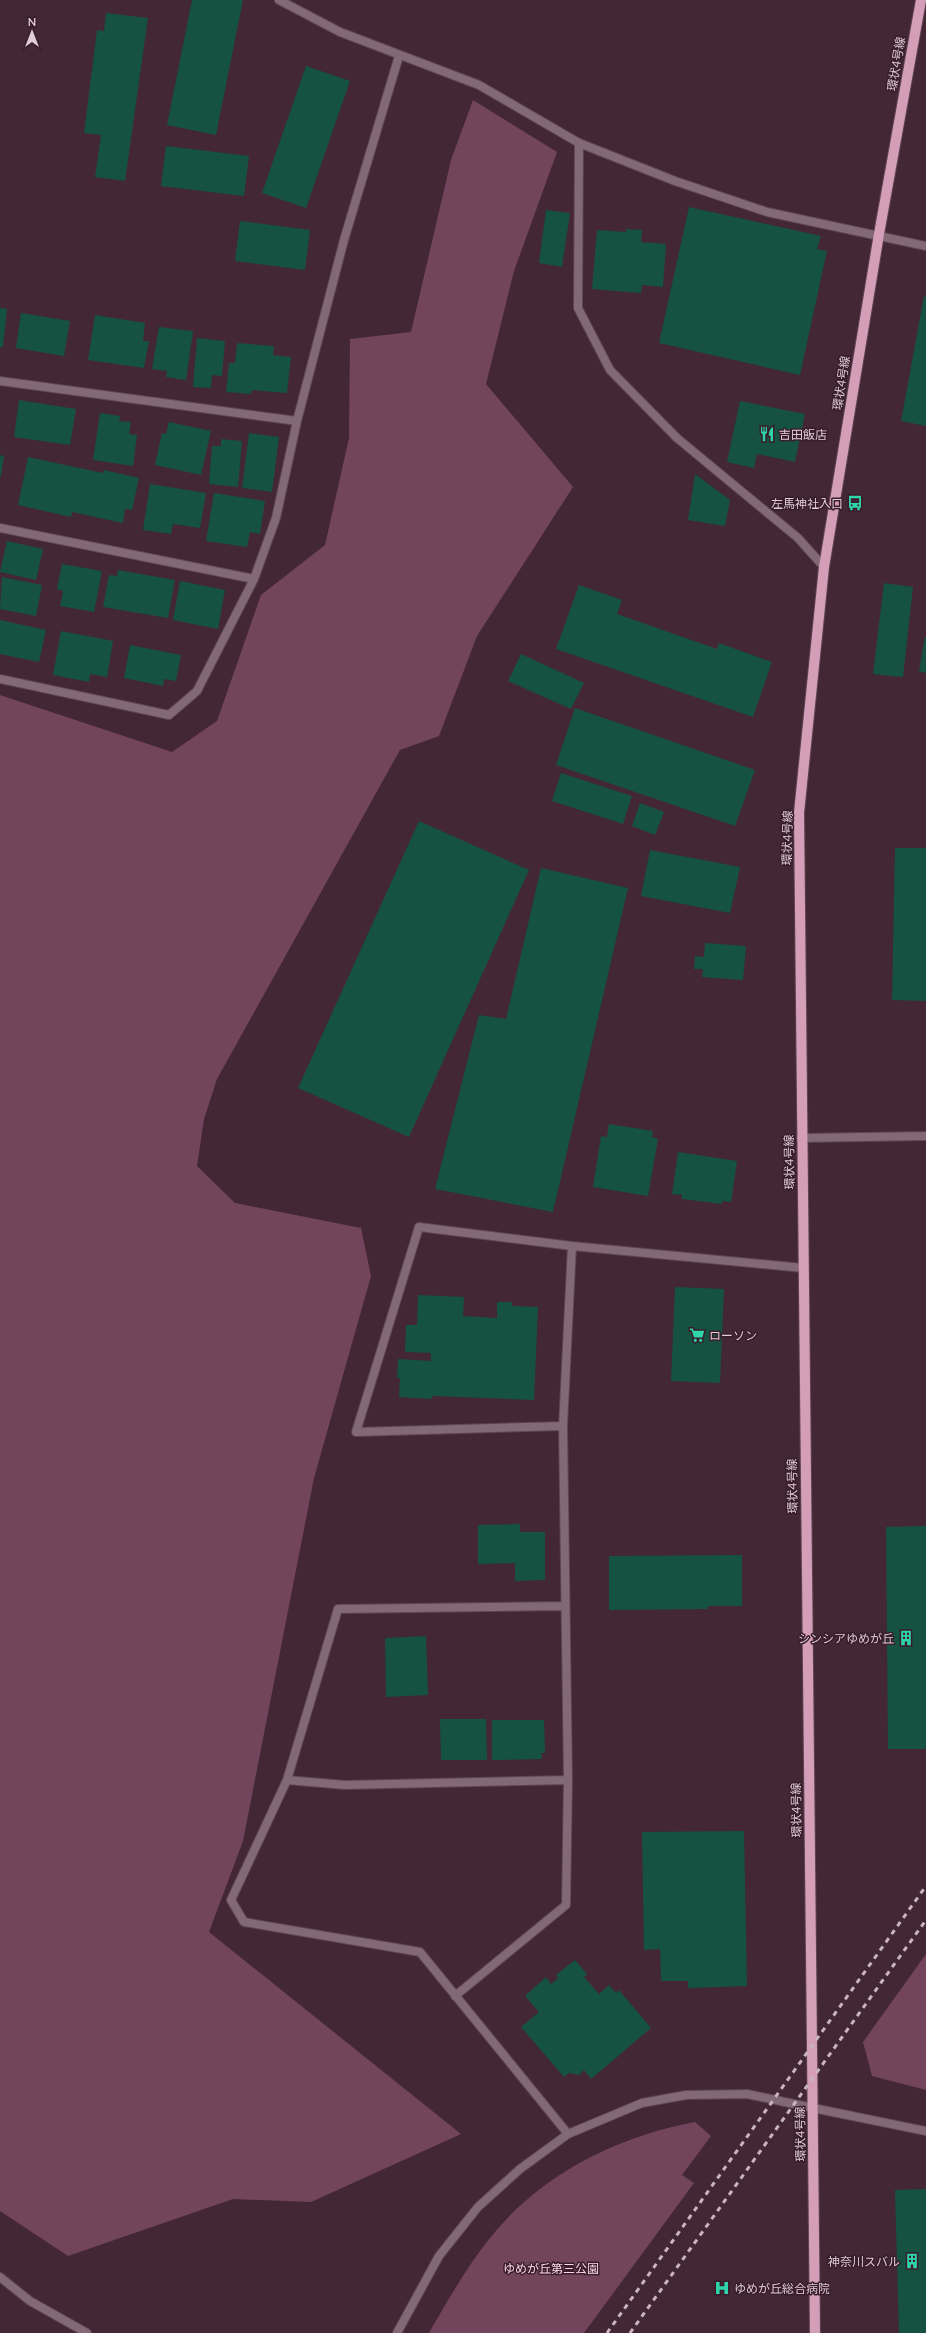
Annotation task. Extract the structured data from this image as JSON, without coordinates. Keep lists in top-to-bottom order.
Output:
{
  "streets": {
    "main road": ["環状4号線"]
  },
  "parks": ["ゆめが丘第三公園"],
  "places": {
    "restaurant": ["吉田飯店"],
    "bus stop": ["左馬神社入口"],
    "supermarket": ["ローソン"],
    "building": ["シンシアゆめが丘", "神奈川スバル"],
    "hospital": ["ゆめが丘総合病院"]
  },
  "north": "top"
}
